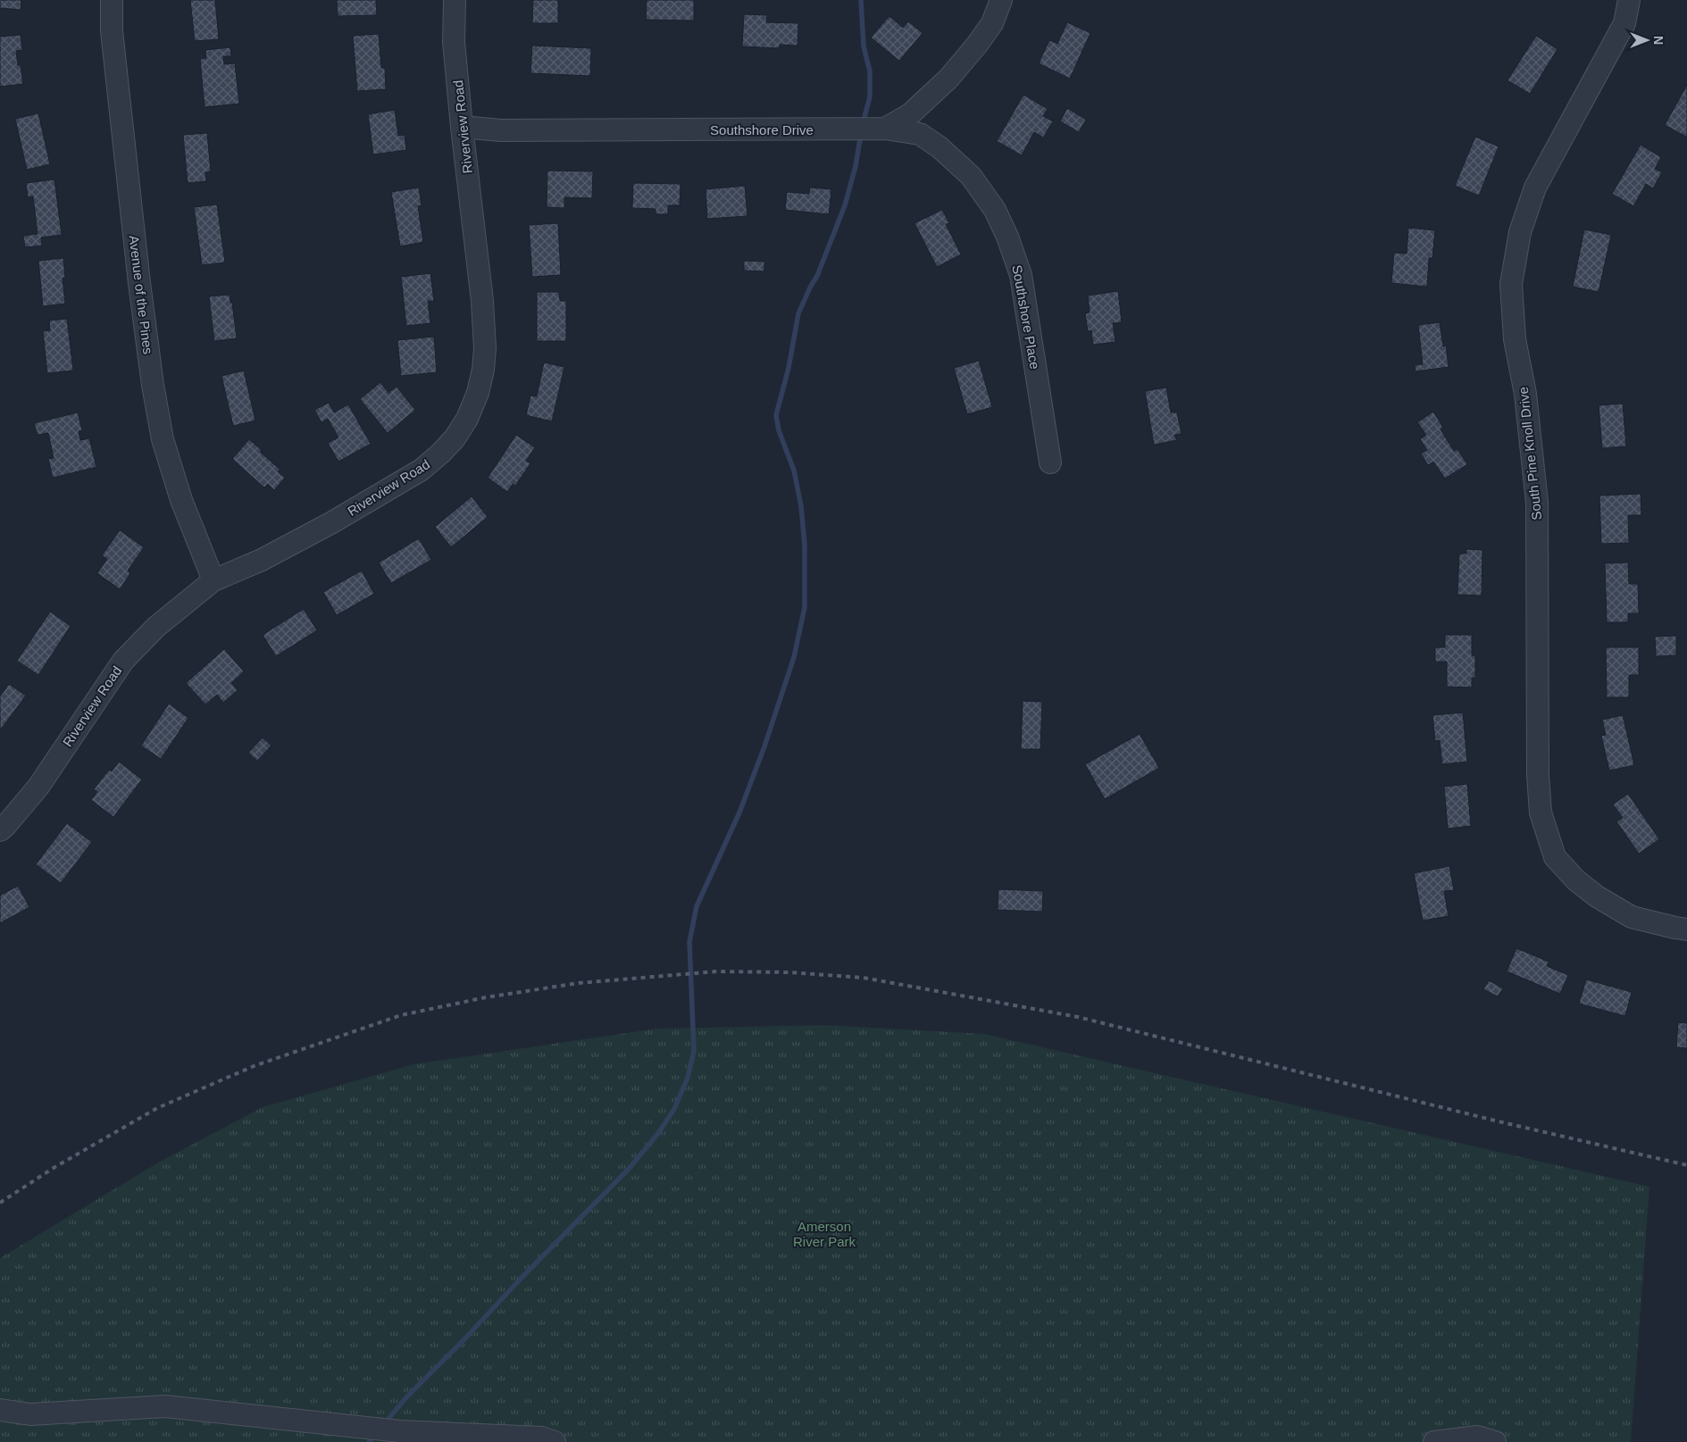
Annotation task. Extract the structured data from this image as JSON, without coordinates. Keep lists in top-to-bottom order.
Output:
{
  "streets": {
    "street": [
      "Riverview Road",
      "Southshore Drive",
      "Avenue of the Pines",
      "Southshore Place",
      "South Pine Knoll Drive"
    ]
  },
  "crossings": [
    ["Riverview Road", "Southshore Drive"],
    ["Riverview Road", "Avenue of the Pines"],
    ["Southshore Drive", "Southshore Place"]
  ],
  "parks": ["Amerson River Park"],
  "north": "right"
}
